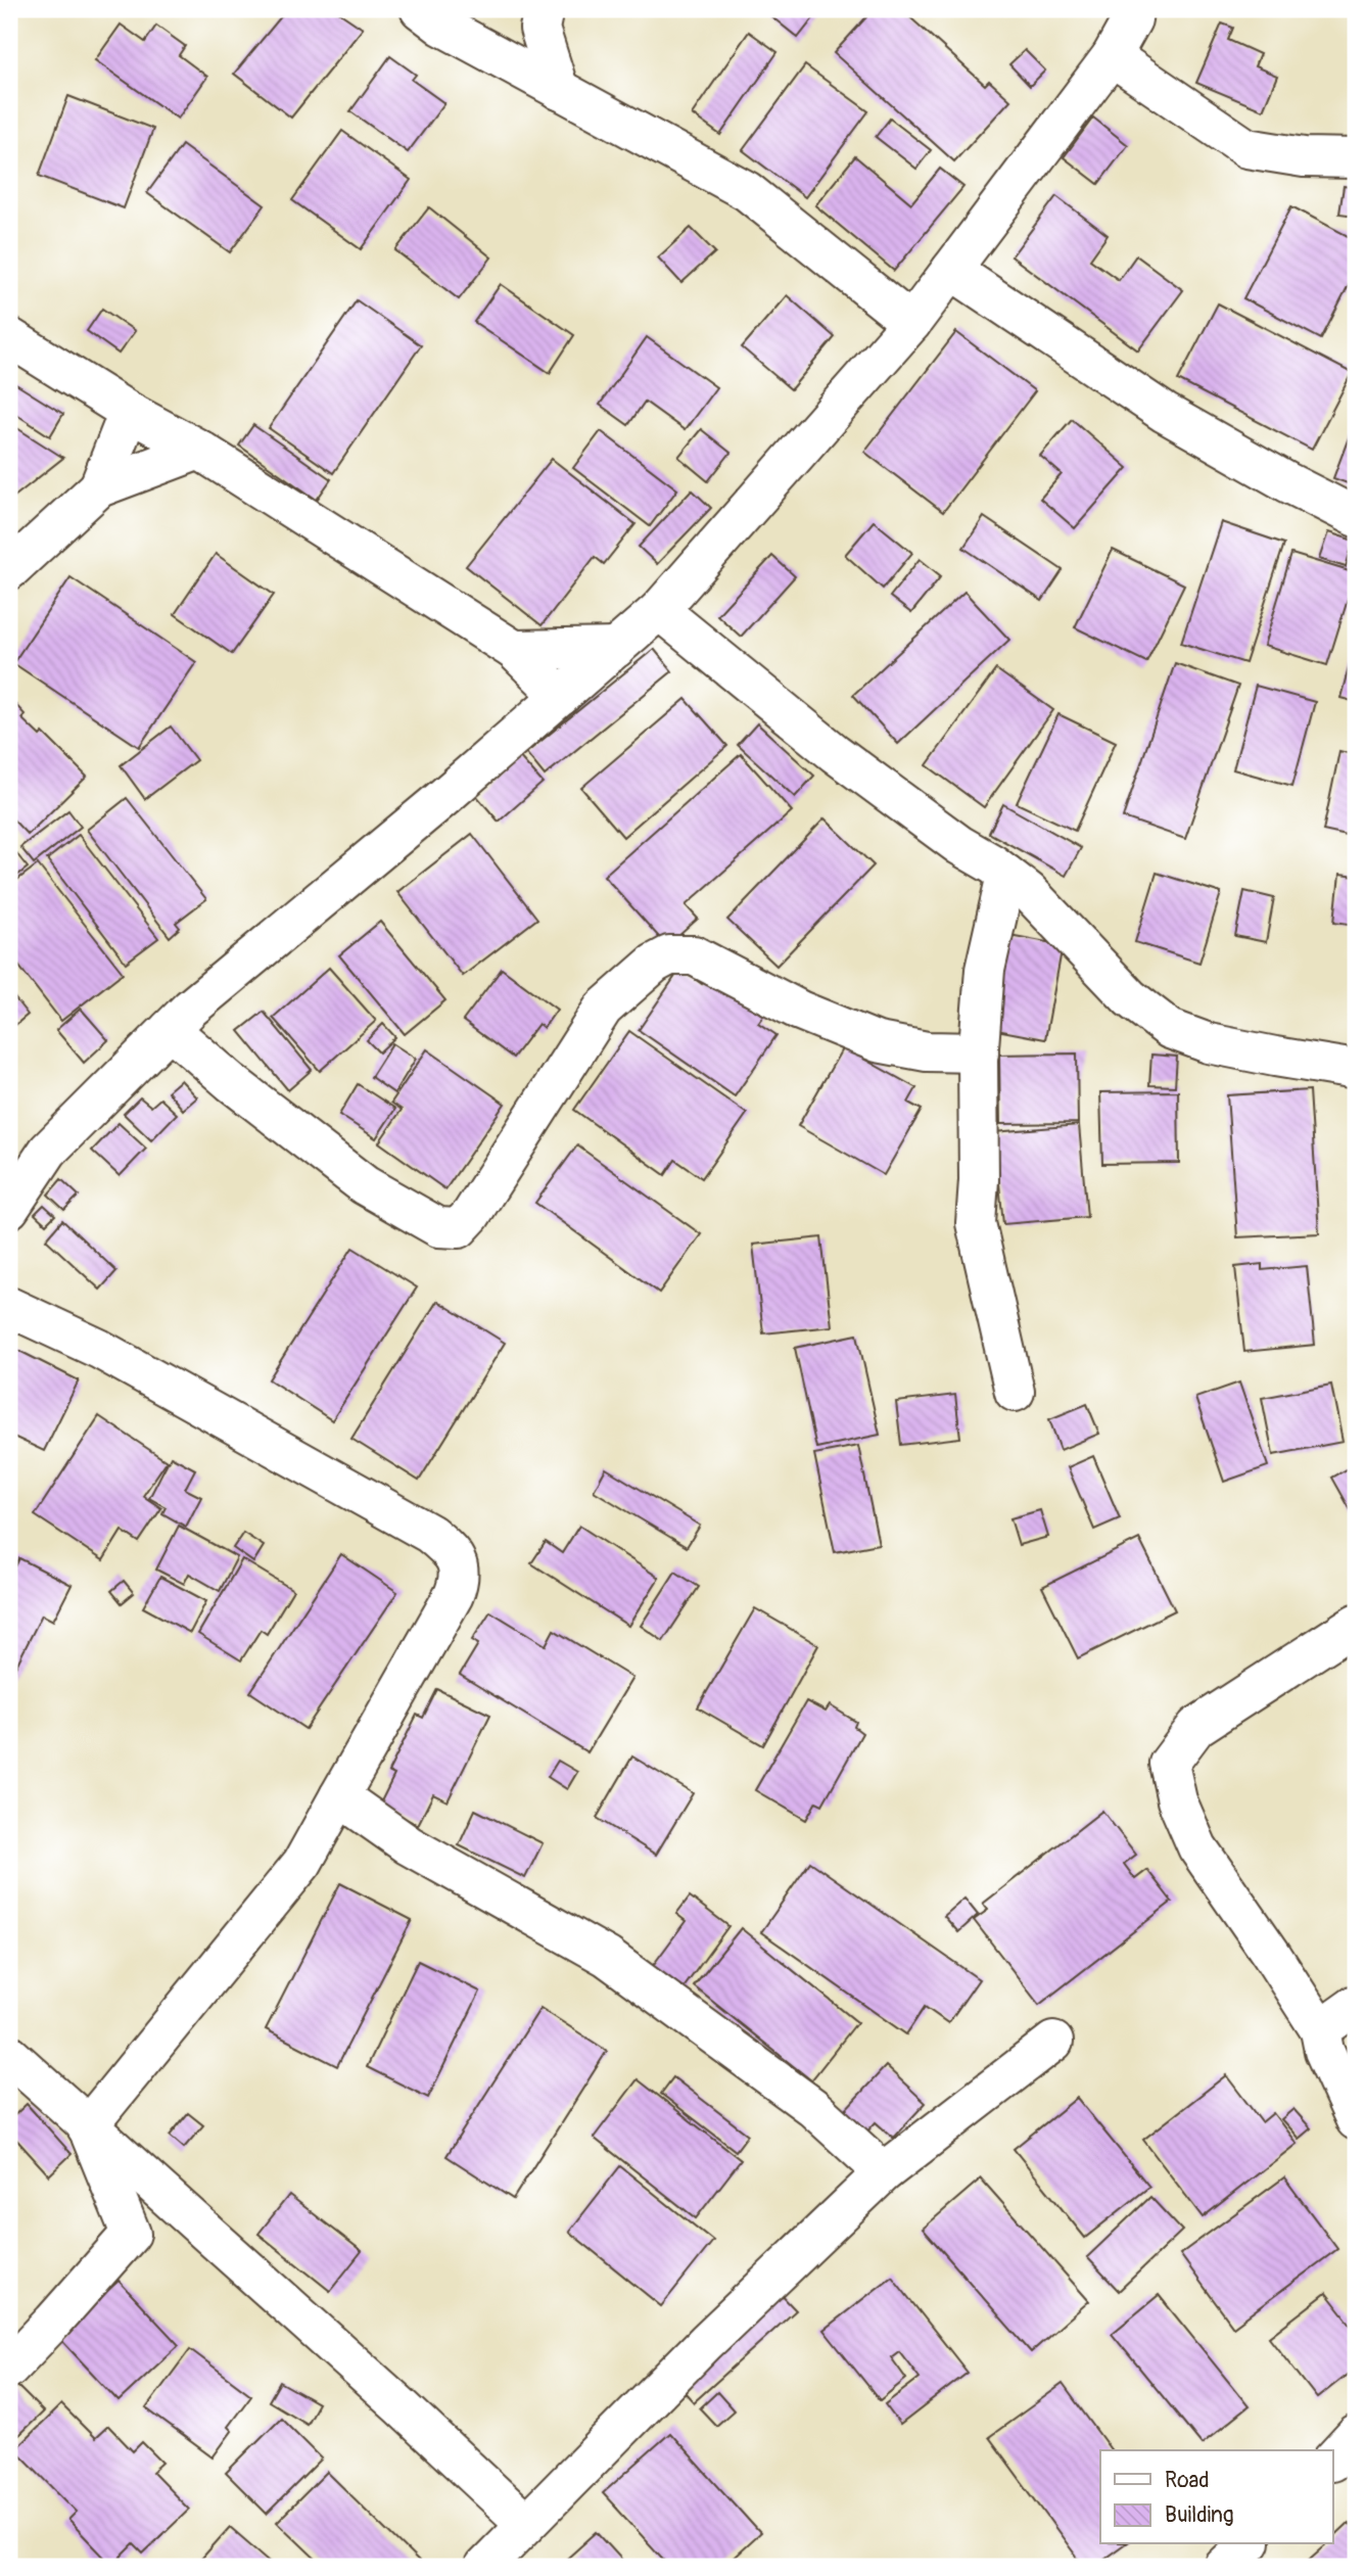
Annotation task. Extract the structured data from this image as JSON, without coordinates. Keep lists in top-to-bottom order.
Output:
{
  "legend": ["Road", "Building"]
}
